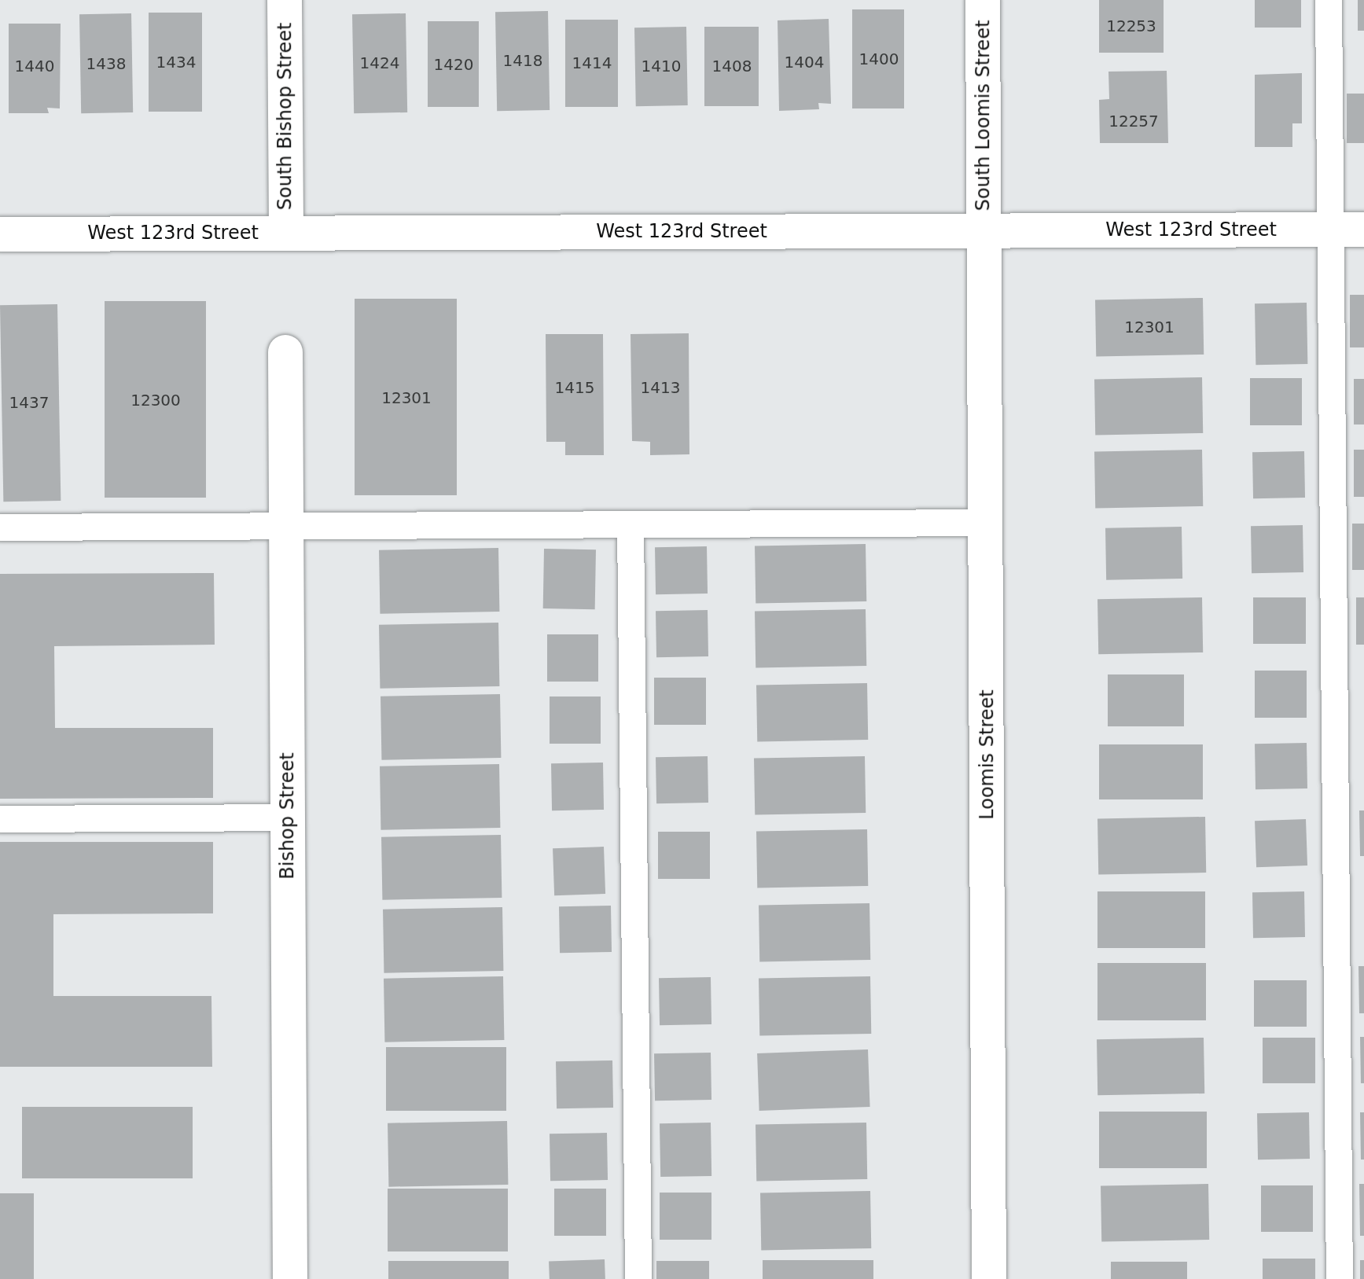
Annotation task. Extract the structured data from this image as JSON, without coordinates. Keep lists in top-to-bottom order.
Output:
{
  "streets": {
    "street": [
      "South Loomis Street",
      "South Bishop Street",
      "West 123rd Street",
      "Loomis Street",
      "Bishop Street"
    ]
  },
  "crossings": [
    ["South Loomis Street", "West 123rd Street"],
    ["South Loomis Street", "Loomis Street"],
    ["South Bishop Street", "West 123rd Street"],
    ["West 123rd Street", "Loomis Street"]
  ],
  "house_numbers": [
    "12253",
    "1400",
    "1418",
    "1434",
    "1404",
    "1424",
    "1414",
    "1438",
    "1420",
    "1440",
    "1410",
    "1408",
    "12257",
    "12301",
    "1415",
    "1413",
    "12301",
    "12300",
    "1437"
  ]
}
